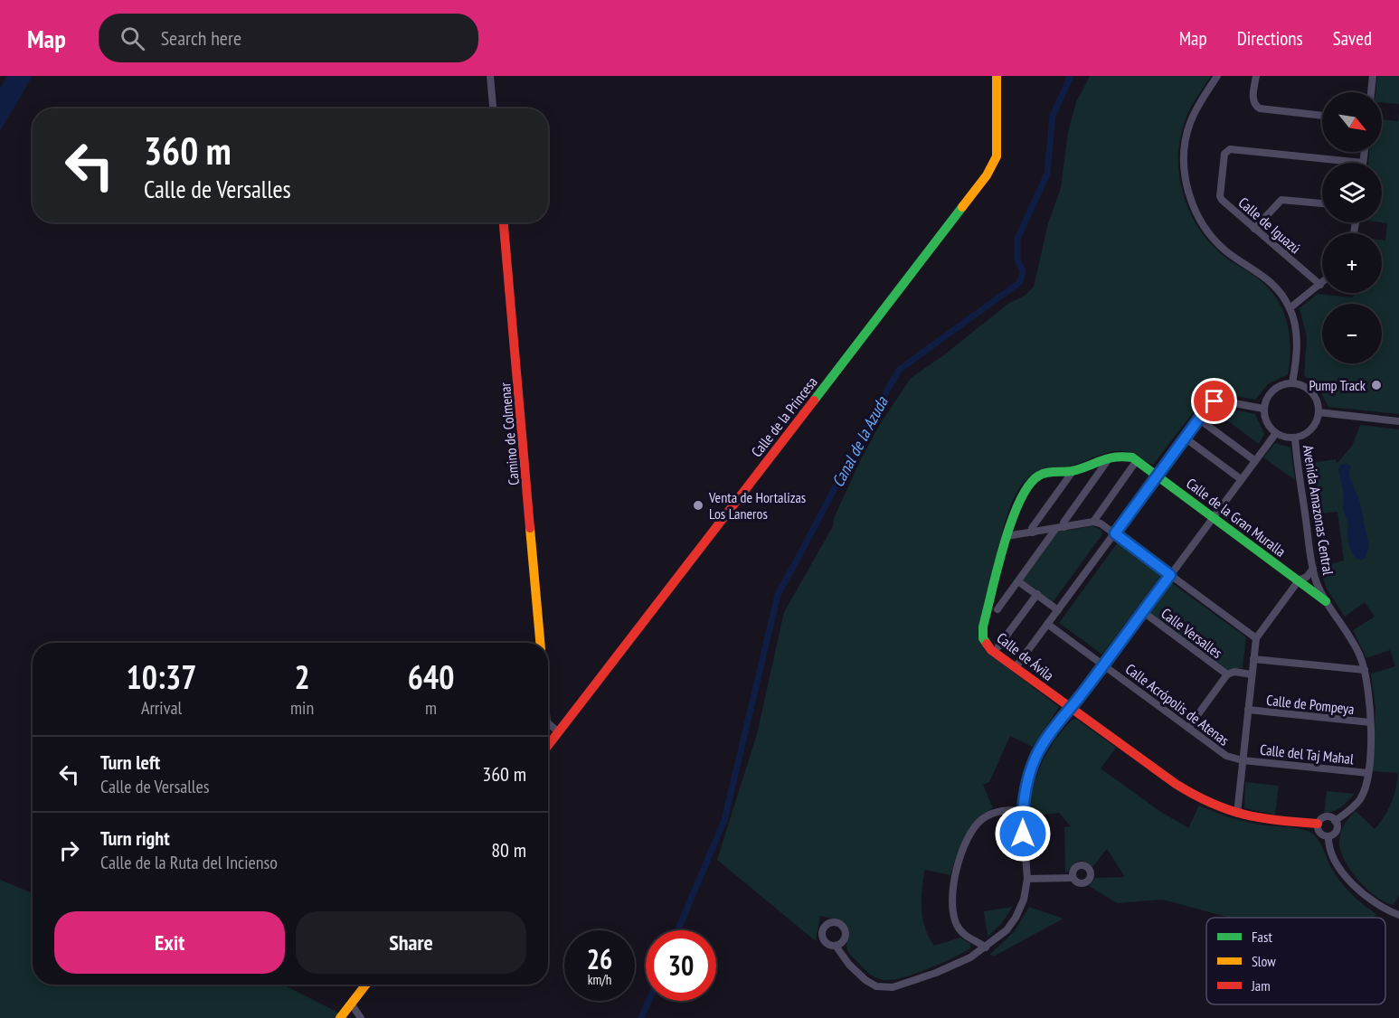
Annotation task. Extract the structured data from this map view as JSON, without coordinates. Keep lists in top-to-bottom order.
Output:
{
  "streets": {
    "street": [
      "Calle de Iguazú",
      "Calle de la Princesa",
      "Camino de Colmenar",
      "Avenida Amazonas Central",
      "Calle de la Gran Muralla",
      "Calle Versalles",
      "Calle de Ávila",
      "Calle Acrópolis de Atenas",
      "Calle de Pompeya",
      "Calle del Taj Mahal"
    ]
  },
  "crossings": [
    ["Avenida Amazonas Central", "Calle de la Gran Muralla"],
    ["Avenida Amazonas Central", "Calle de Ávila"],
    ["Avenida Amazonas Central", "Calle de Pompeya"],
    ["Avenida Amazonas Central", "Calle del Taj Mahal"],
    ["Calle de la Gran Muralla", "Calle de Ávila"],
    ["Calle Acrópolis de Atenas", "Calle del Taj Mahal"]
  ],
  "water": ["Canal de la Azuda"],
  "places": ["Pump Track", "Venta de Hortalizas Los Laneros"],
  "legend": ["Fast", "Slow", "Jam"],
  "north": "bottom right",
  "page": {
    "header": "Map",
    "search": "Search here",
    "nav": ["Map", "Directions", "Saved"],
    "map_buttons": ["+", "−"],
    "turn": ["360 m", "Calle de Versalles"],
    "eta": [
      "10:37",
      "Arrival",
      "2",
      "min",
      "640",
      "m"
    ],
    "list": [
      {
        "name": "Turn left",
        "note": "Calle de Versalles",
        "value": "360 m"
      },
      {
        "name": "Turn right",
        "note": "Calle de la Ruta del Incienso",
        "value": "80 m"
      }
    ],
    "buttons": ["Exit", "Share"],
    "speed": "26 km/h",
    "limit": "30"
  }
}
